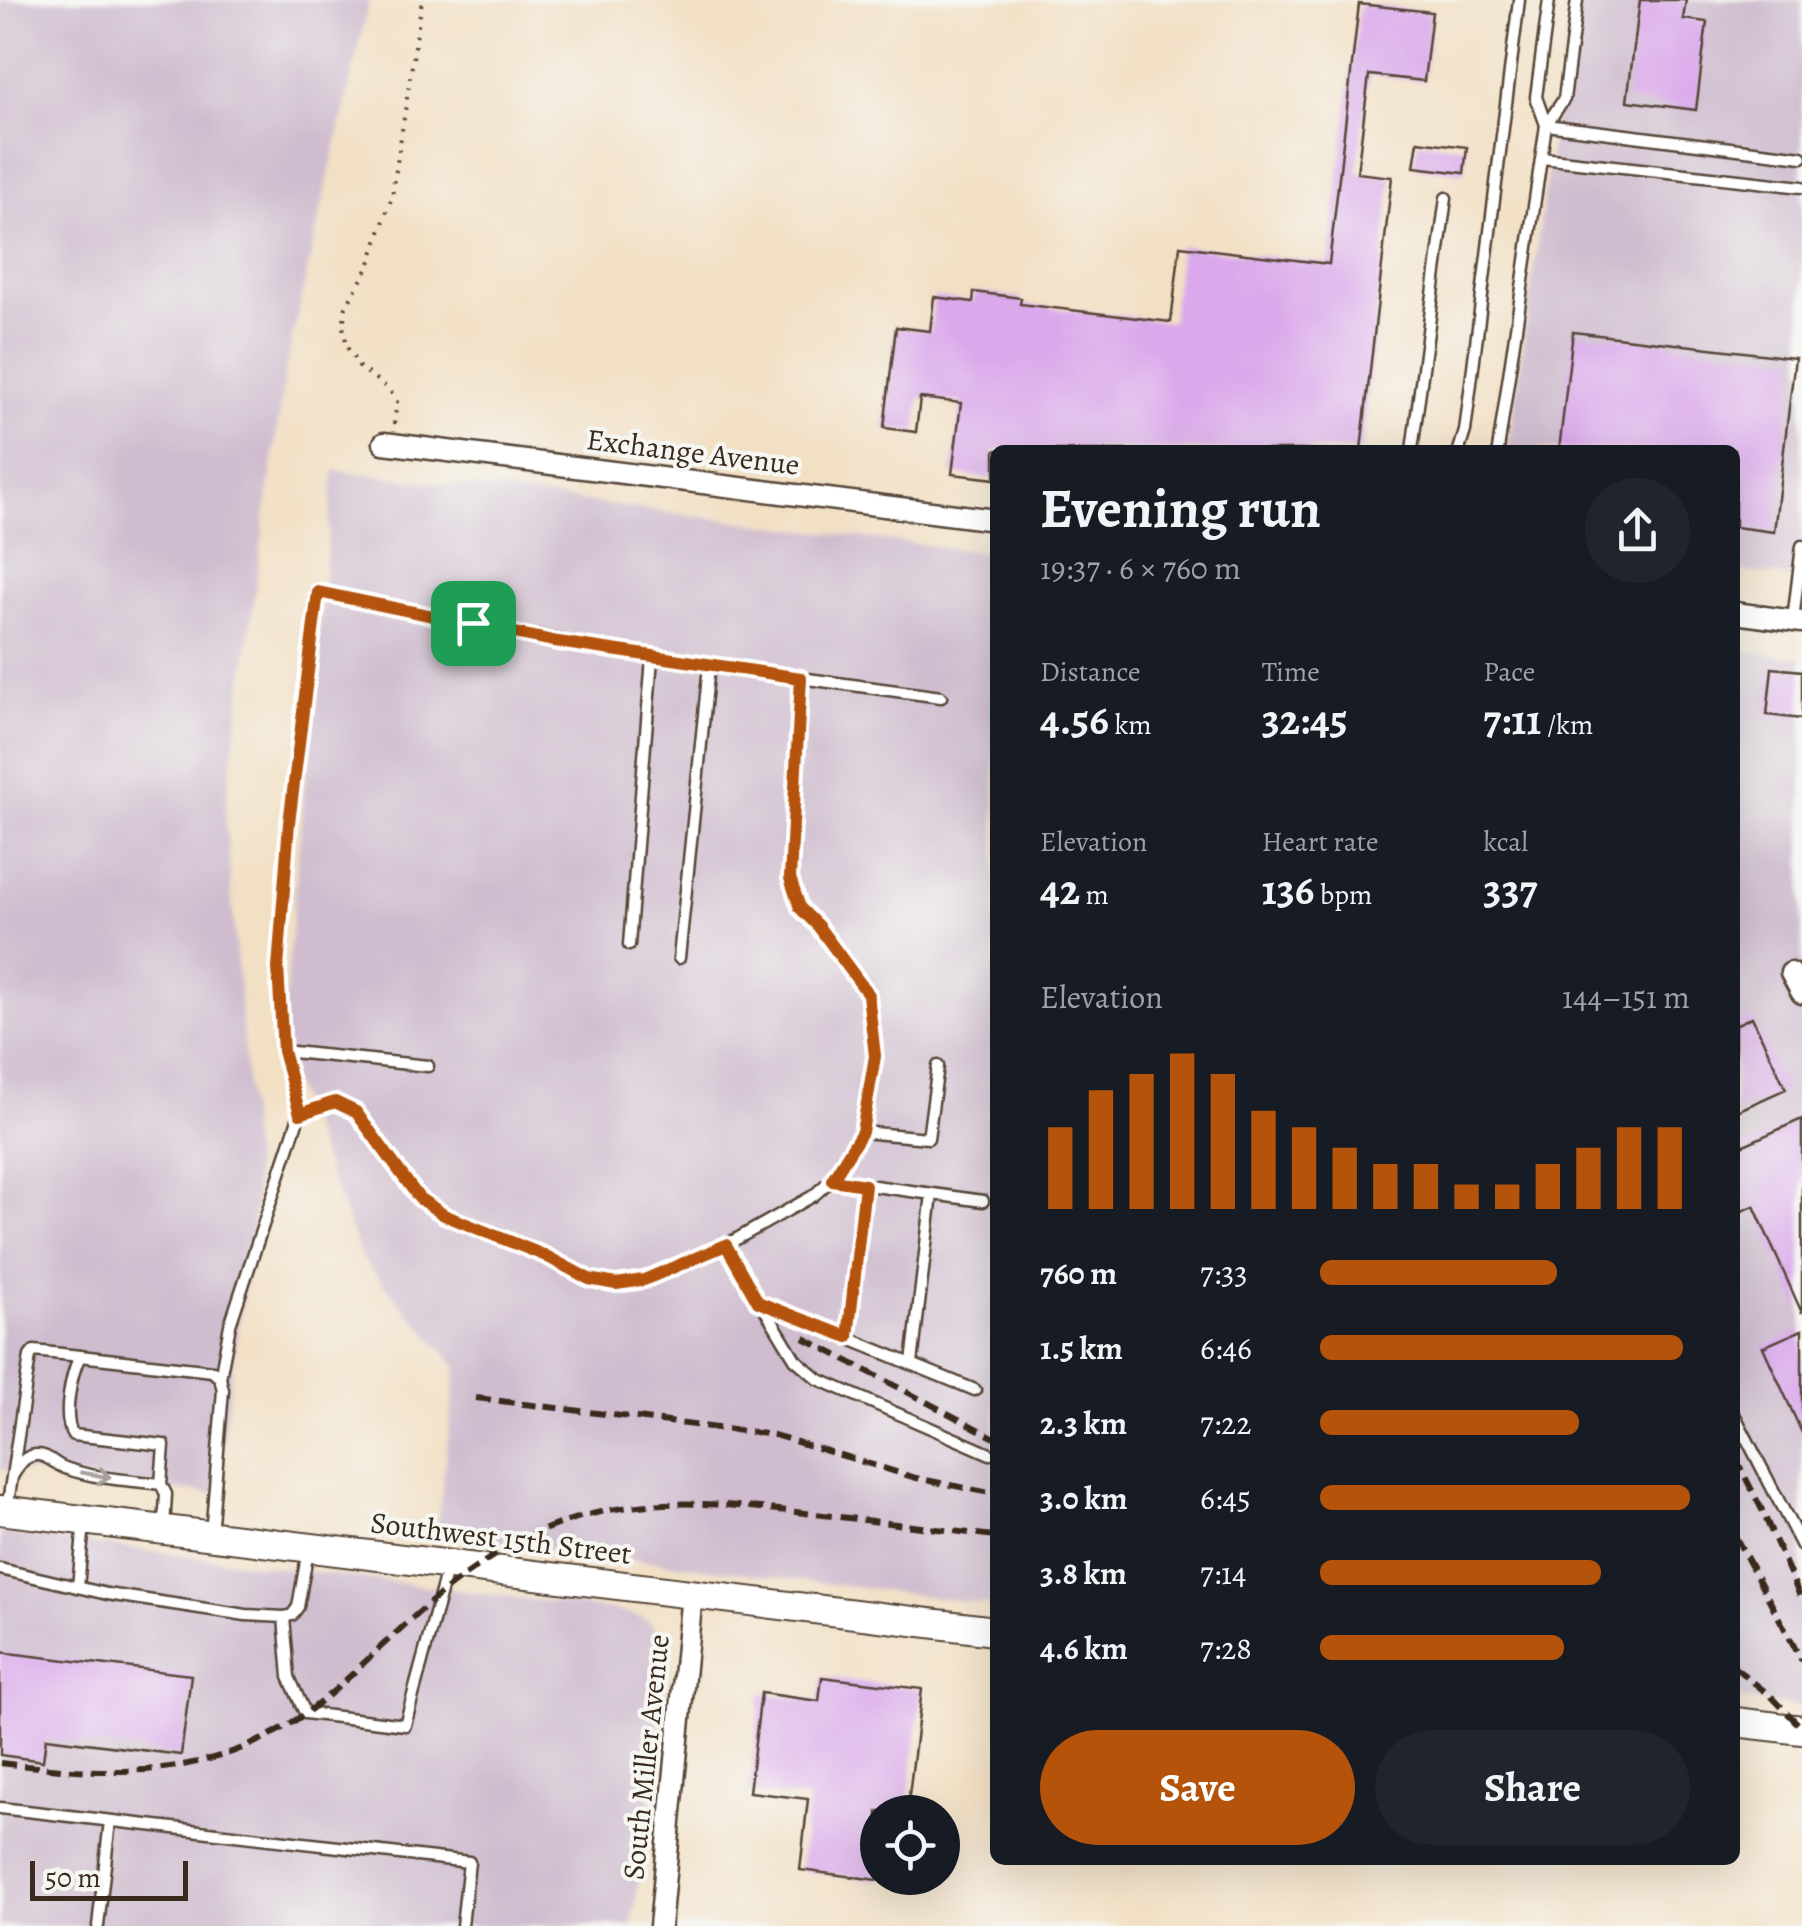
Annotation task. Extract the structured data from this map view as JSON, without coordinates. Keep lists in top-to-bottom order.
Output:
{
  "streets": {
    "main road": ["Southwest 15th Street"],
    "street": ["Exchange Avenue", "South Miller Avenue"]
  },
  "crossings": [
    ["Southwest 15th Street", "South Miller Avenue"]
  ],
  "scale_bar": "50 m",
  "page": {
    "heading": ["Evening run", "19:37 · 6 × 760 m"],
    "stats": [
      ["Distance", "4.56 km"],
      ["Time", "32:45"],
      ["Pace", "7:11 /km"],
      ["Elevation", "42 m"],
      ["Heart rate", "136 bpm"],
      ["kcal", "337"]
    ],
    "chart": ["Elevation", "144–151 m"],
    "list": [
      {
        "name": "760 m",
        "note": "7:33"
      },
      {
        "name": "1.5 km",
        "note": "6:46"
      },
      {
        "name": "2.3 km",
        "note": "7:22"
      },
      {
        "name": "3.0 km",
        "note": "6:45"
      },
      {
        "name": "3.8 km",
        "note": "7:14"
      },
      {
        "name": "4.6 km",
        "note": "7:28"
      }
    ],
    "buttons": ["Save", "Share"],
    "scale": "50 m"
  }
}
